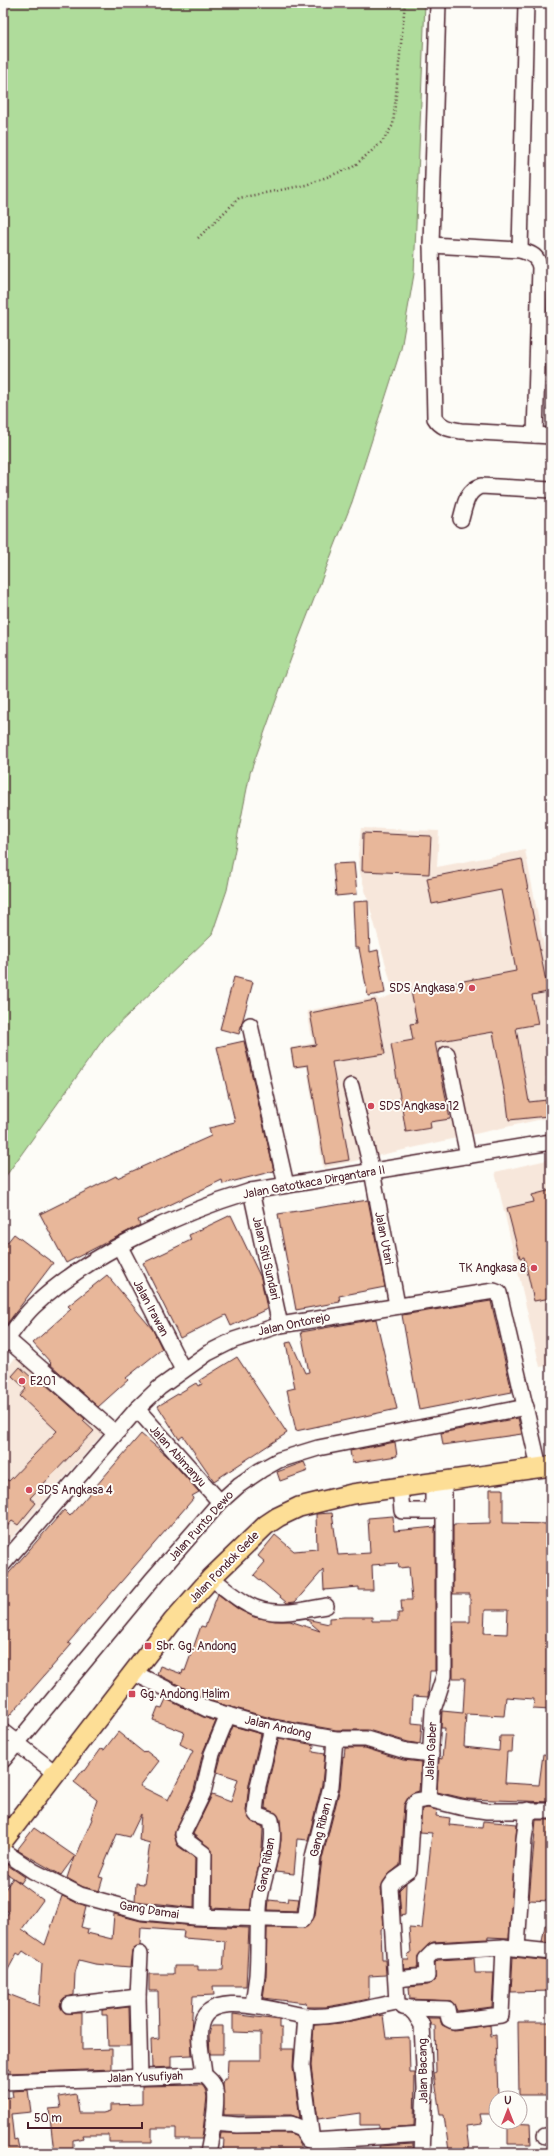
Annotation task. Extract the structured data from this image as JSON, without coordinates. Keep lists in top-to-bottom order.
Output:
{
  "streets": {
    "main road": ["Jalan Pondok Gede"],
    "street": [
      "Jalan Gatotkaca Dirgantara II",
      "Jalan Utari",
      "Jalan Siti Sundari",
      "Jalan Irawan",
      "Jalan Ontorejo",
      "Jalan Abimanyu",
      "Jalan Punto Dewo",
      "Jalan Andong",
      "Jalan Gaber",
      "Gang Riban I",
      "Gang Riban",
      "Gang Damai",
      "Jalan Bacang",
      "Jalan Yusufiyah"
    ]
  },
  "crossings": [
    ["Jalan Gatotkaca Dirgantara II", "Jalan Utari"],
    ["Jalan Gatotkaca Dirgantara II", "Jalan Siti Sundari"],
    ["Jalan Gatotkaca Dirgantara II", "Jalan Irawan"],
    ["Jalan Utari", "Jalan Ontorejo"],
    ["Jalan Siti Sundari", "Jalan Ontorejo"],
    ["Jalan Irawan", "Jalan Ontorejo"],
    ["Jalan Ontorejo", "Jalan Abimanyu"],
    ["Jalan Ontorejo", "Jalan Punto Dewo"],
    ["Jalan Ontorejo", "Jalan Pondok Gede"],
    ["Jalan Abimanyu", "Jalan Punto Dewo"],
    ["Jalan Pondok Gede", "Jalan Andong"],
    ["Jalan Pondok Gede", "Jalan Gaber"],
    ["Jalan Andong", "Jalan Gaber"],
    ["Jalan Andong", "Gang Riban I"],
    ["Jalan Andong", "Gang Riban"],
    ["Gang Riban I", "Gang Damai"],
    ["Gang Riban", "Gang Damai"]
  ],
  "places": {
    "other": [
      "SDS Angkasa 9",
      "SDS Angkasa 12",
      "TK Angkasa 8",
      "E201",
      "SDS Angkasa 4"
    ],
    "transit": ["Sbr. Gg. Andong", "Gg. Andong Halim"]
  },
  "scale_bar": "50 m",
  "north": "top"
}
